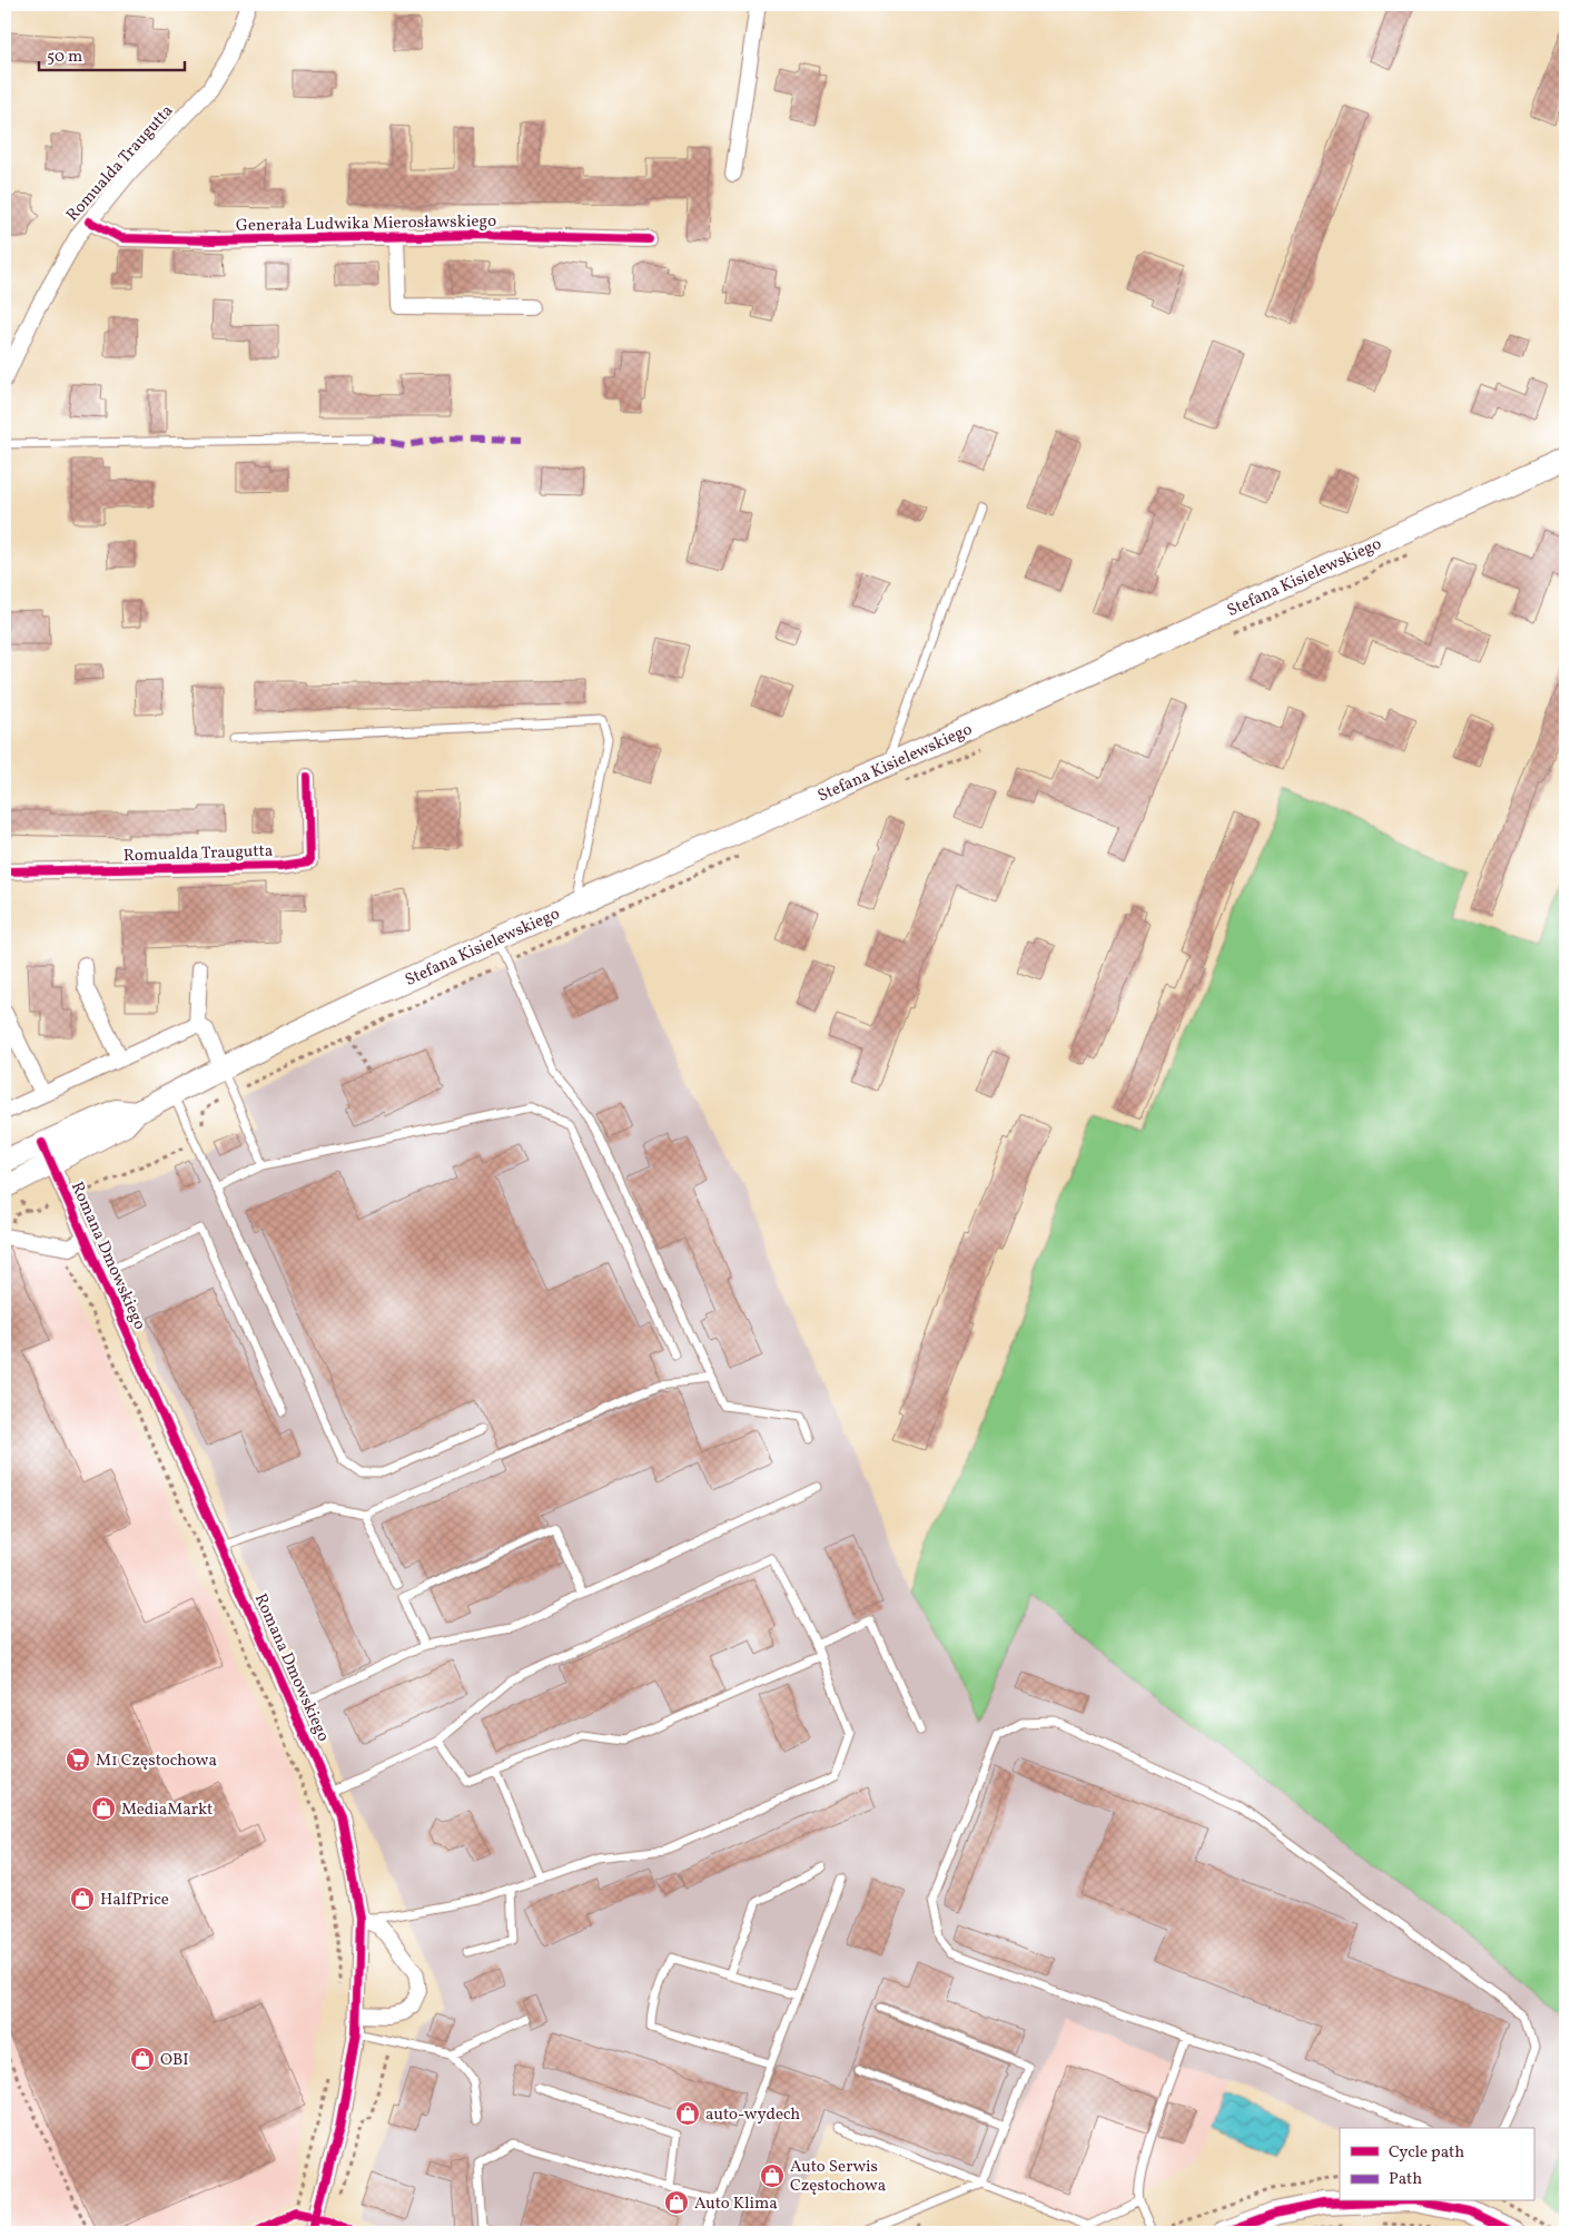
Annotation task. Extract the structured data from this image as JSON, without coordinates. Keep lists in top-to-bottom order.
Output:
{
  "streets": {
    "main road": ["Stefana Kisielewskiego"],
    "street": ["Romualda Traugutta", "Generała Ludwika Mierosławskiego", "Romana Dmowskiego"]
  },
  "crossings": [
    ["Romualda Traugutta", "Generała Ludwika Mierosławskiego"],
    ["Stefana Kisielewskiego", "Romana Dmowskiego"]
  ],
  "places": {
    "supermarket": ["M1 Częstochowa"],
    "shop": [
      "MediaMarkt",
      "HalfPrice",
      "OBI",
      "auto-wydech",
      "Auto Serwis Częstochowa",
      "Auto Klima"
    ]
  },
  "legend": ["Cycle path", "Path"],
  "scale_bar": "50 m"
}
